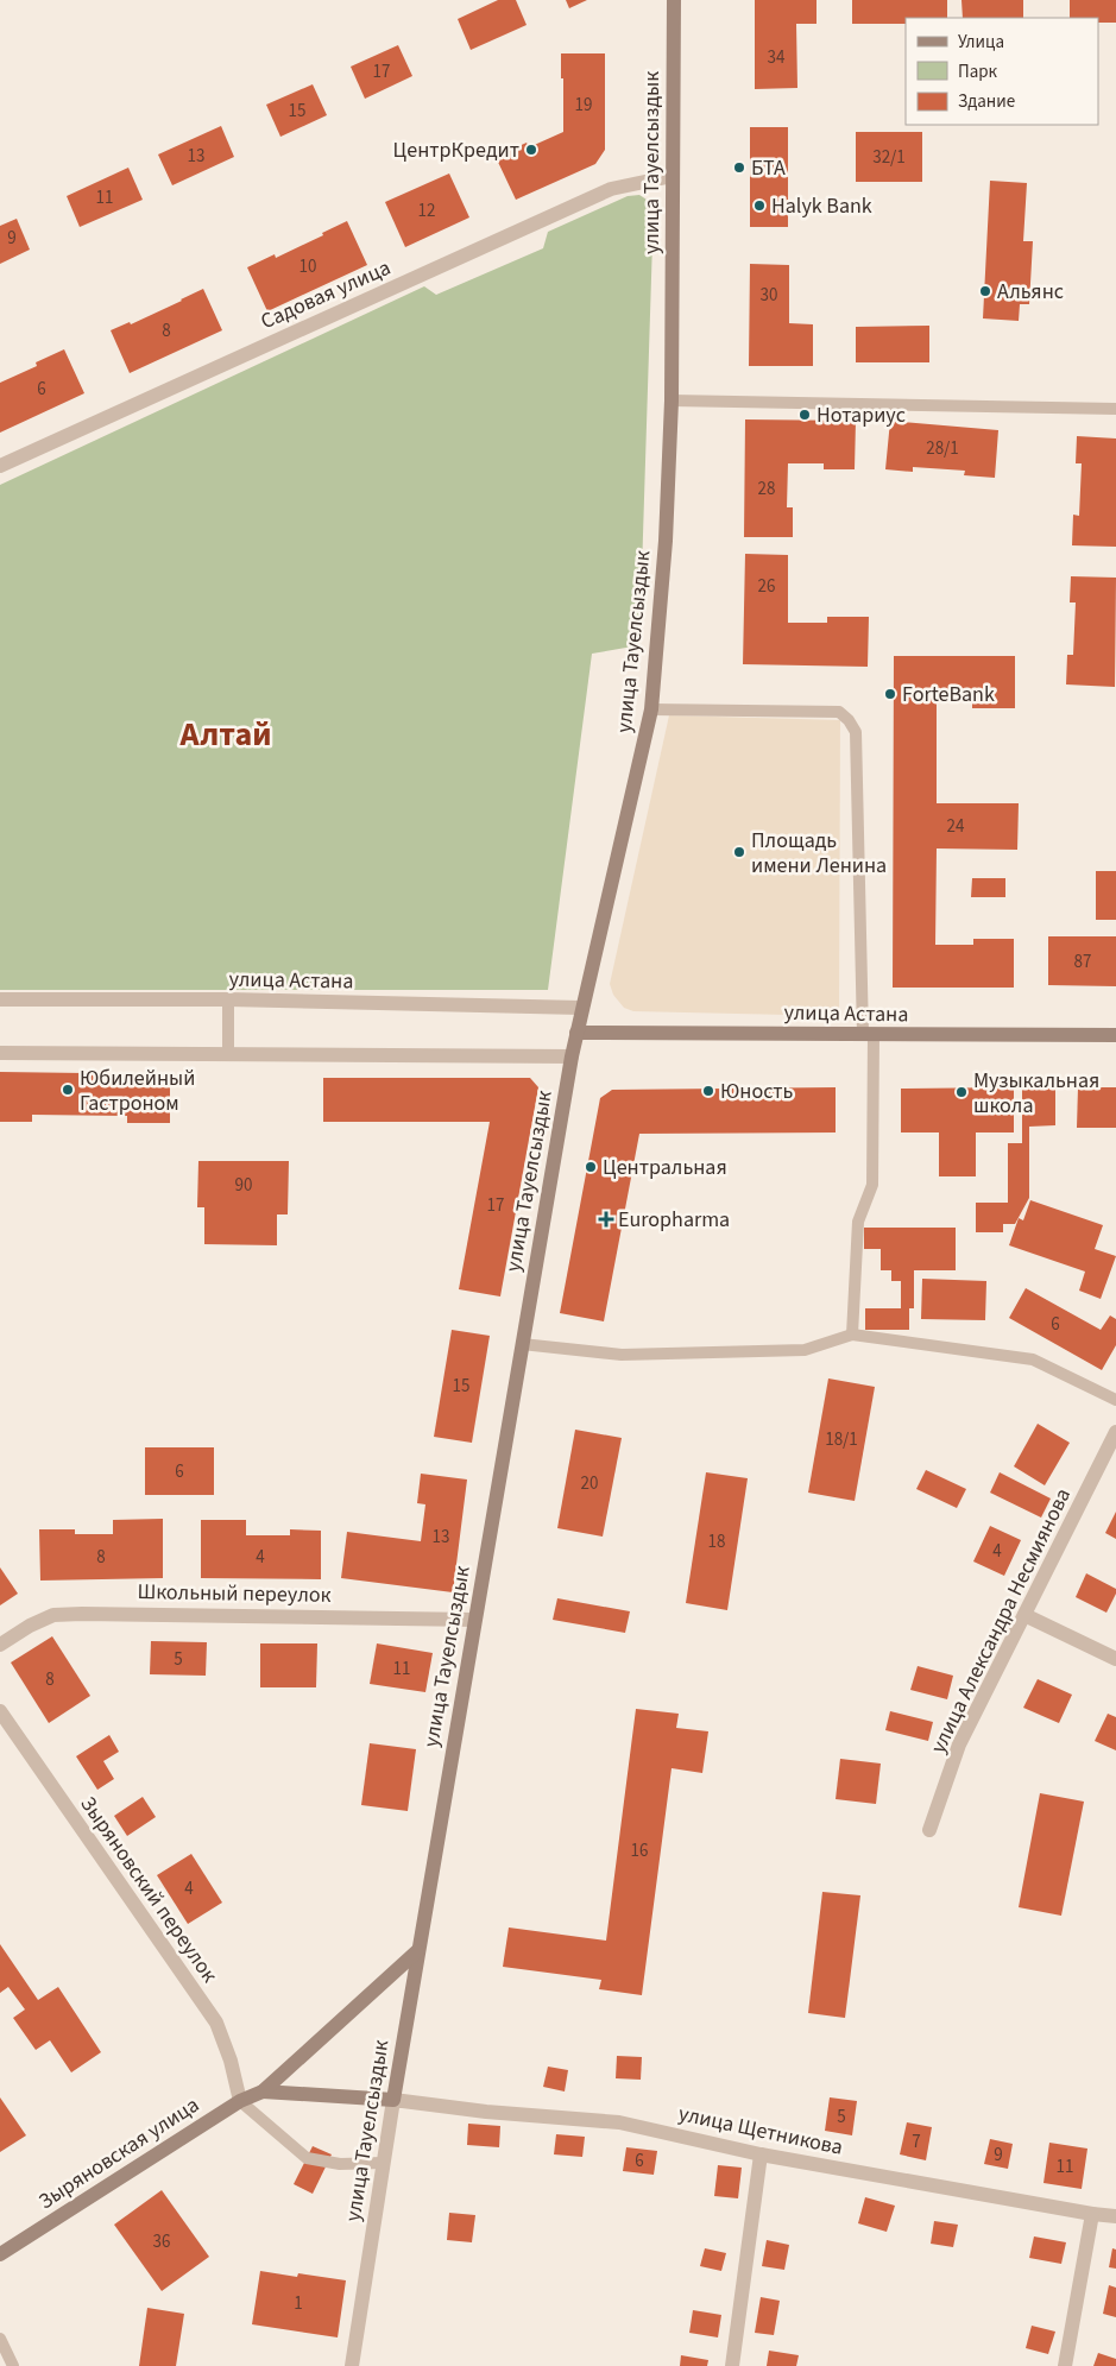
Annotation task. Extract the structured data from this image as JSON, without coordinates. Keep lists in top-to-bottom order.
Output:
{
  "streets": {
    "street": [
      "улица Тауелсыздык",
      "Садовая улица",
      "улица Астана",
      "Школьный переулок",
      "улица Александра Несмиянова",
      "Зыряновский переулок",
      "улица Щетникова",
      "Зыряновская улица"
    ]
  },
  "crossings": [
    ["улица Тауелсыздык", "Садовая улица"],
    ["улица Тауелсыздык", "улица Астана"],
    ["улица Тауелсыздык", "Школьный переулок"],
    ["улица Тауелсыздык", "улица Щетникова"],
    ["Зыряновский переулок", "Зыряновская улица"]
  ],
  "districts": ["Алтай"],
  "places": {
    "other": [
      "ЦентрКредит",
      "БТА",
      "Halyk Bank",
      "Альянс",
      "Нотариус",
      "ForteBank",
      "Площадь имени Ленина",
      "Юбилейный Гастроном",
      "Юность",
      "Музыкальная школа",
      "Центральная"
    ],
    "health": ["Europharma"]
  },
  "house_numbers": [
    "34",
    "17",
    "19",
    "15",
    "13",
    "32/1",
    "11",
    "12",
    "9",
    "10",
    "30",
    "8",
    "6",
    "28/1",
    "28",
    "26",
    "24",
    "87",
    "90",
    "17",
    "6",
    "15",
    "18/1",
    "6",
    "20",
    "13",
    "18",
    "4",
    "8",
    "4",
    "5",
    "11",
    "8",
    "16",
    "4",
    "5",
    "7",
    "9",
    "6",
    "11",
    "36",
    "1"
  ],
  "legend": ["Улица", "Парк", "Здание"]
}
